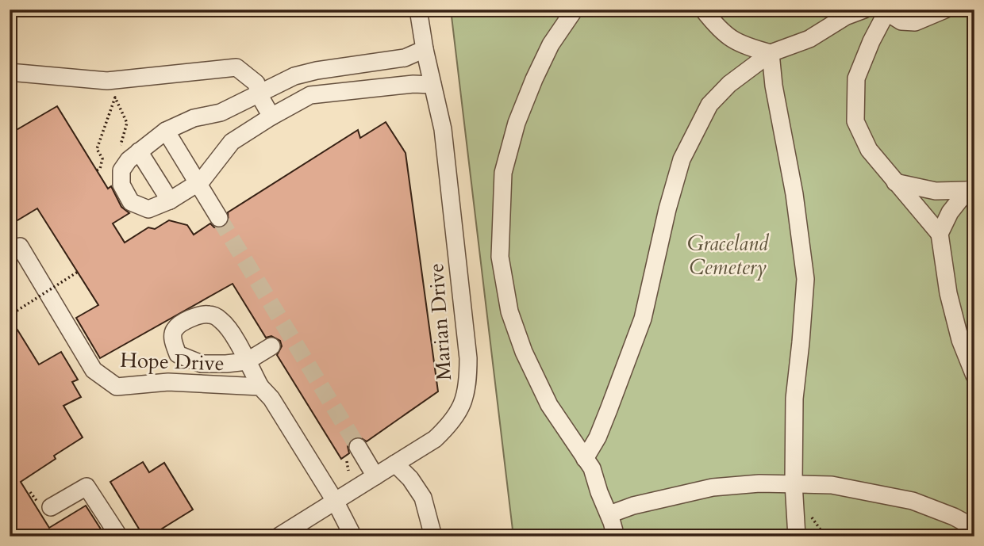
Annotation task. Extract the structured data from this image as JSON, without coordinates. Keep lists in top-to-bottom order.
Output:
{
  "streets": {
    "lane": ["Marian Drive", "Hope Drive"]
  },
  "parks": ["Graceland Cemetery"]
}
